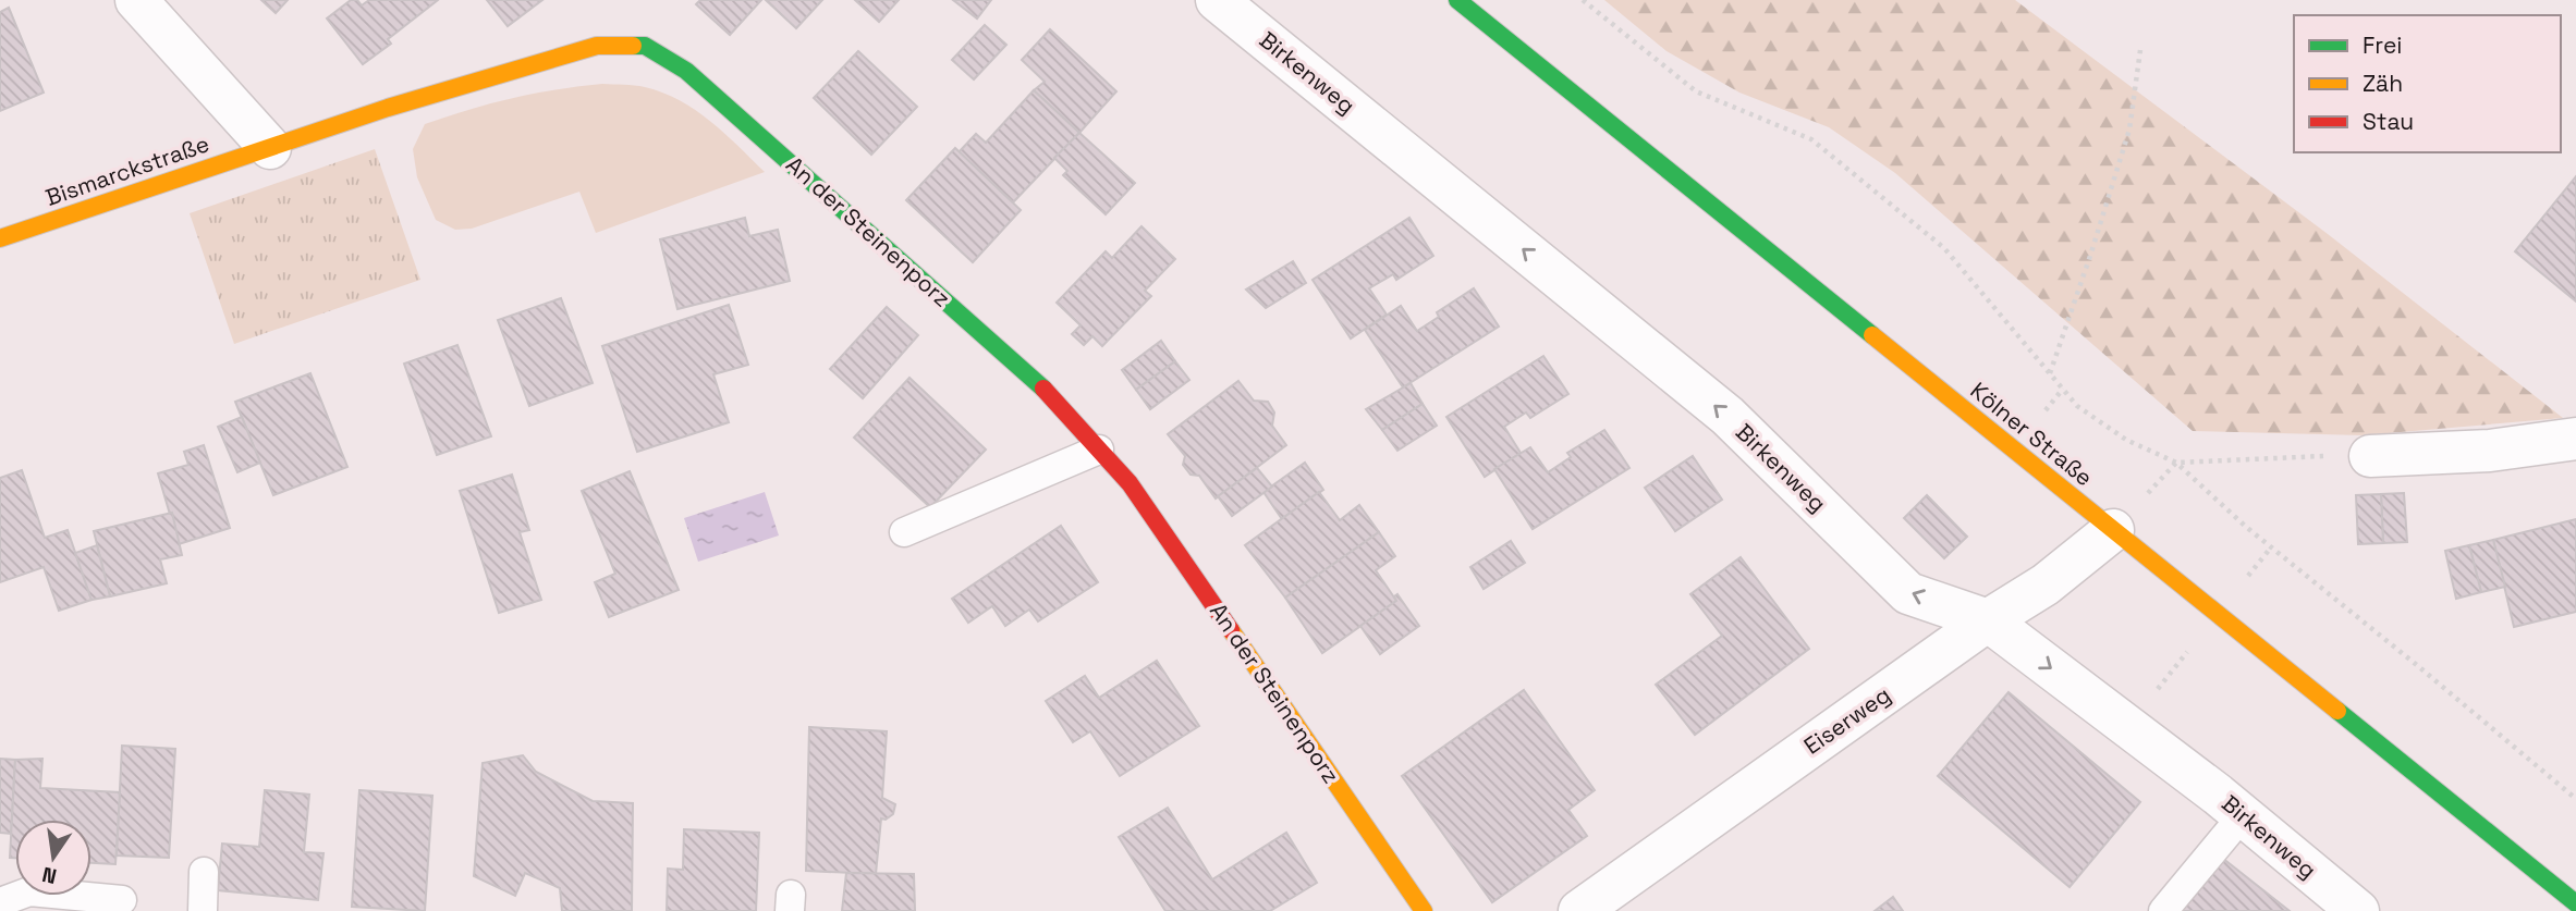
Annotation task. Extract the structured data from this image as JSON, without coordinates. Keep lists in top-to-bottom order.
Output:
{
  "streets": {
    "street": [
      "Birkenweg",
      "Bismarckstraße",
      "An der Steinenporz",
      "Kölner Straße",
      "Eiserweg"
    ]
  },
  "crossings": [
    ["Birkenweg", "Eiserweg"],
    ["Bismarckstraße", "An der Steinenporz"],
    ["Kölner Straße", "Eiserweg"]
  ],
  "legend": ["Frei", "Zäh", "Stau"],
  "north": "bottom"
}
